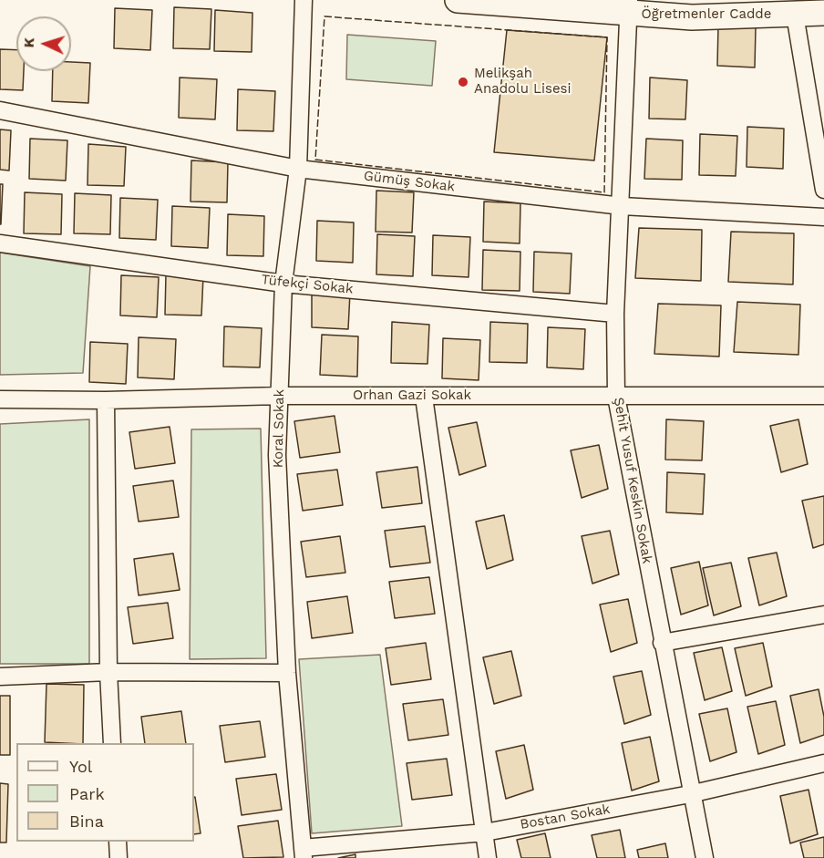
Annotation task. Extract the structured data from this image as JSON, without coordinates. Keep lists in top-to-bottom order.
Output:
{
  "streets": {
    "street": [
      "Öğretmenler Cadde",
      "Gümüş Sokak",
      "Tüfekçi Sokak",
      "Orhan Gazi Sokak",
      "Koral Sokak",
      "Şehit Yusuf Keskin Sokak",
      "Bostan Sokak"
    ]
  },
  "crossings": [
    ["Öğretmenler Cadde", "Şehit Yusuf Keskin Sokak"],
    ["Gümüş Sokak", "Koral Sokak"],
    ["Gümüş Sokak", "Şehit Yusuf Keskin Sokak"],
    ["Tüfekçi Sokak", "Koral Sokak"],
    ["Tüfekçi Sokak", "Şehit Yusuf Keskin Sokak"],
    ["Orhan Gazi Sokak", "Koral Sokak"],
    ["Orhan Gazi Sokak", "Şehit Yusuf Keskin Sokak"],
    ["Koral Sokak", "Bostan Sokak"],
    ["Şehit Yusuf Keskin Sokak", "Bostan Sokak"]
  ],
  "places": ["Melikşah Anadolu Lisesi"],
  "legend": ["Yol", "Park", "Bina"],
  "north": "left"
}
